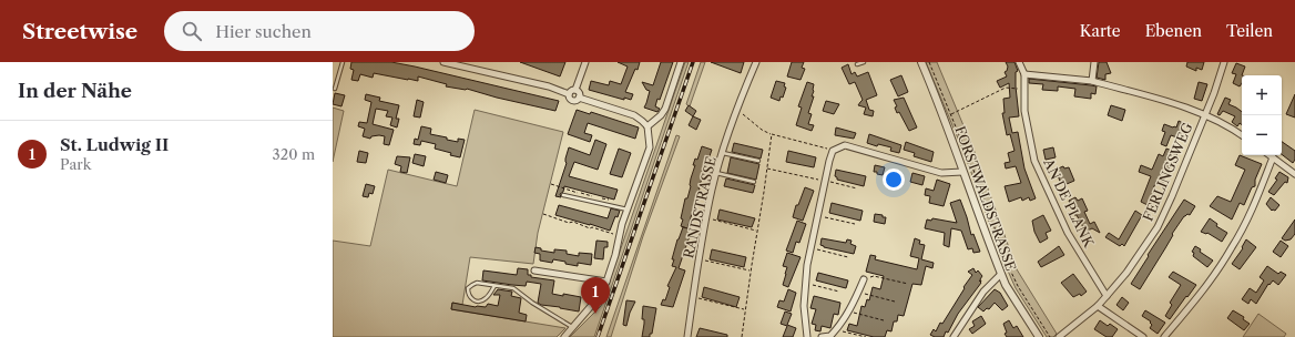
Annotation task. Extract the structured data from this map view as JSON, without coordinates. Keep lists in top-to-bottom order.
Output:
{
  "streets": {
    "street": [
      "FERLINGSWEG",
      "FORSTWALDSTRASSE",
      "AN DE PLANK",
      "RANDSTRASSE"
    ]
  },
  "crossings": [
    ["FERLINGSWEG", "AN DE PLANK"]
  ],
  "page": {
    "header": "Streetwise",
    "search": "Hier suchen",
    "nav": ["Karte", "Ebenen", "Teilen"],
    "heading": "In der Nähe",
    "map_buttons": ["+", "−"],
    "list": [
      {
        "mark": "1",
        "name": "St. Ludwig II",
        "note": "Park",
        "value": "320 m"
      }
    ],
    "pins": "1"
  }
}
